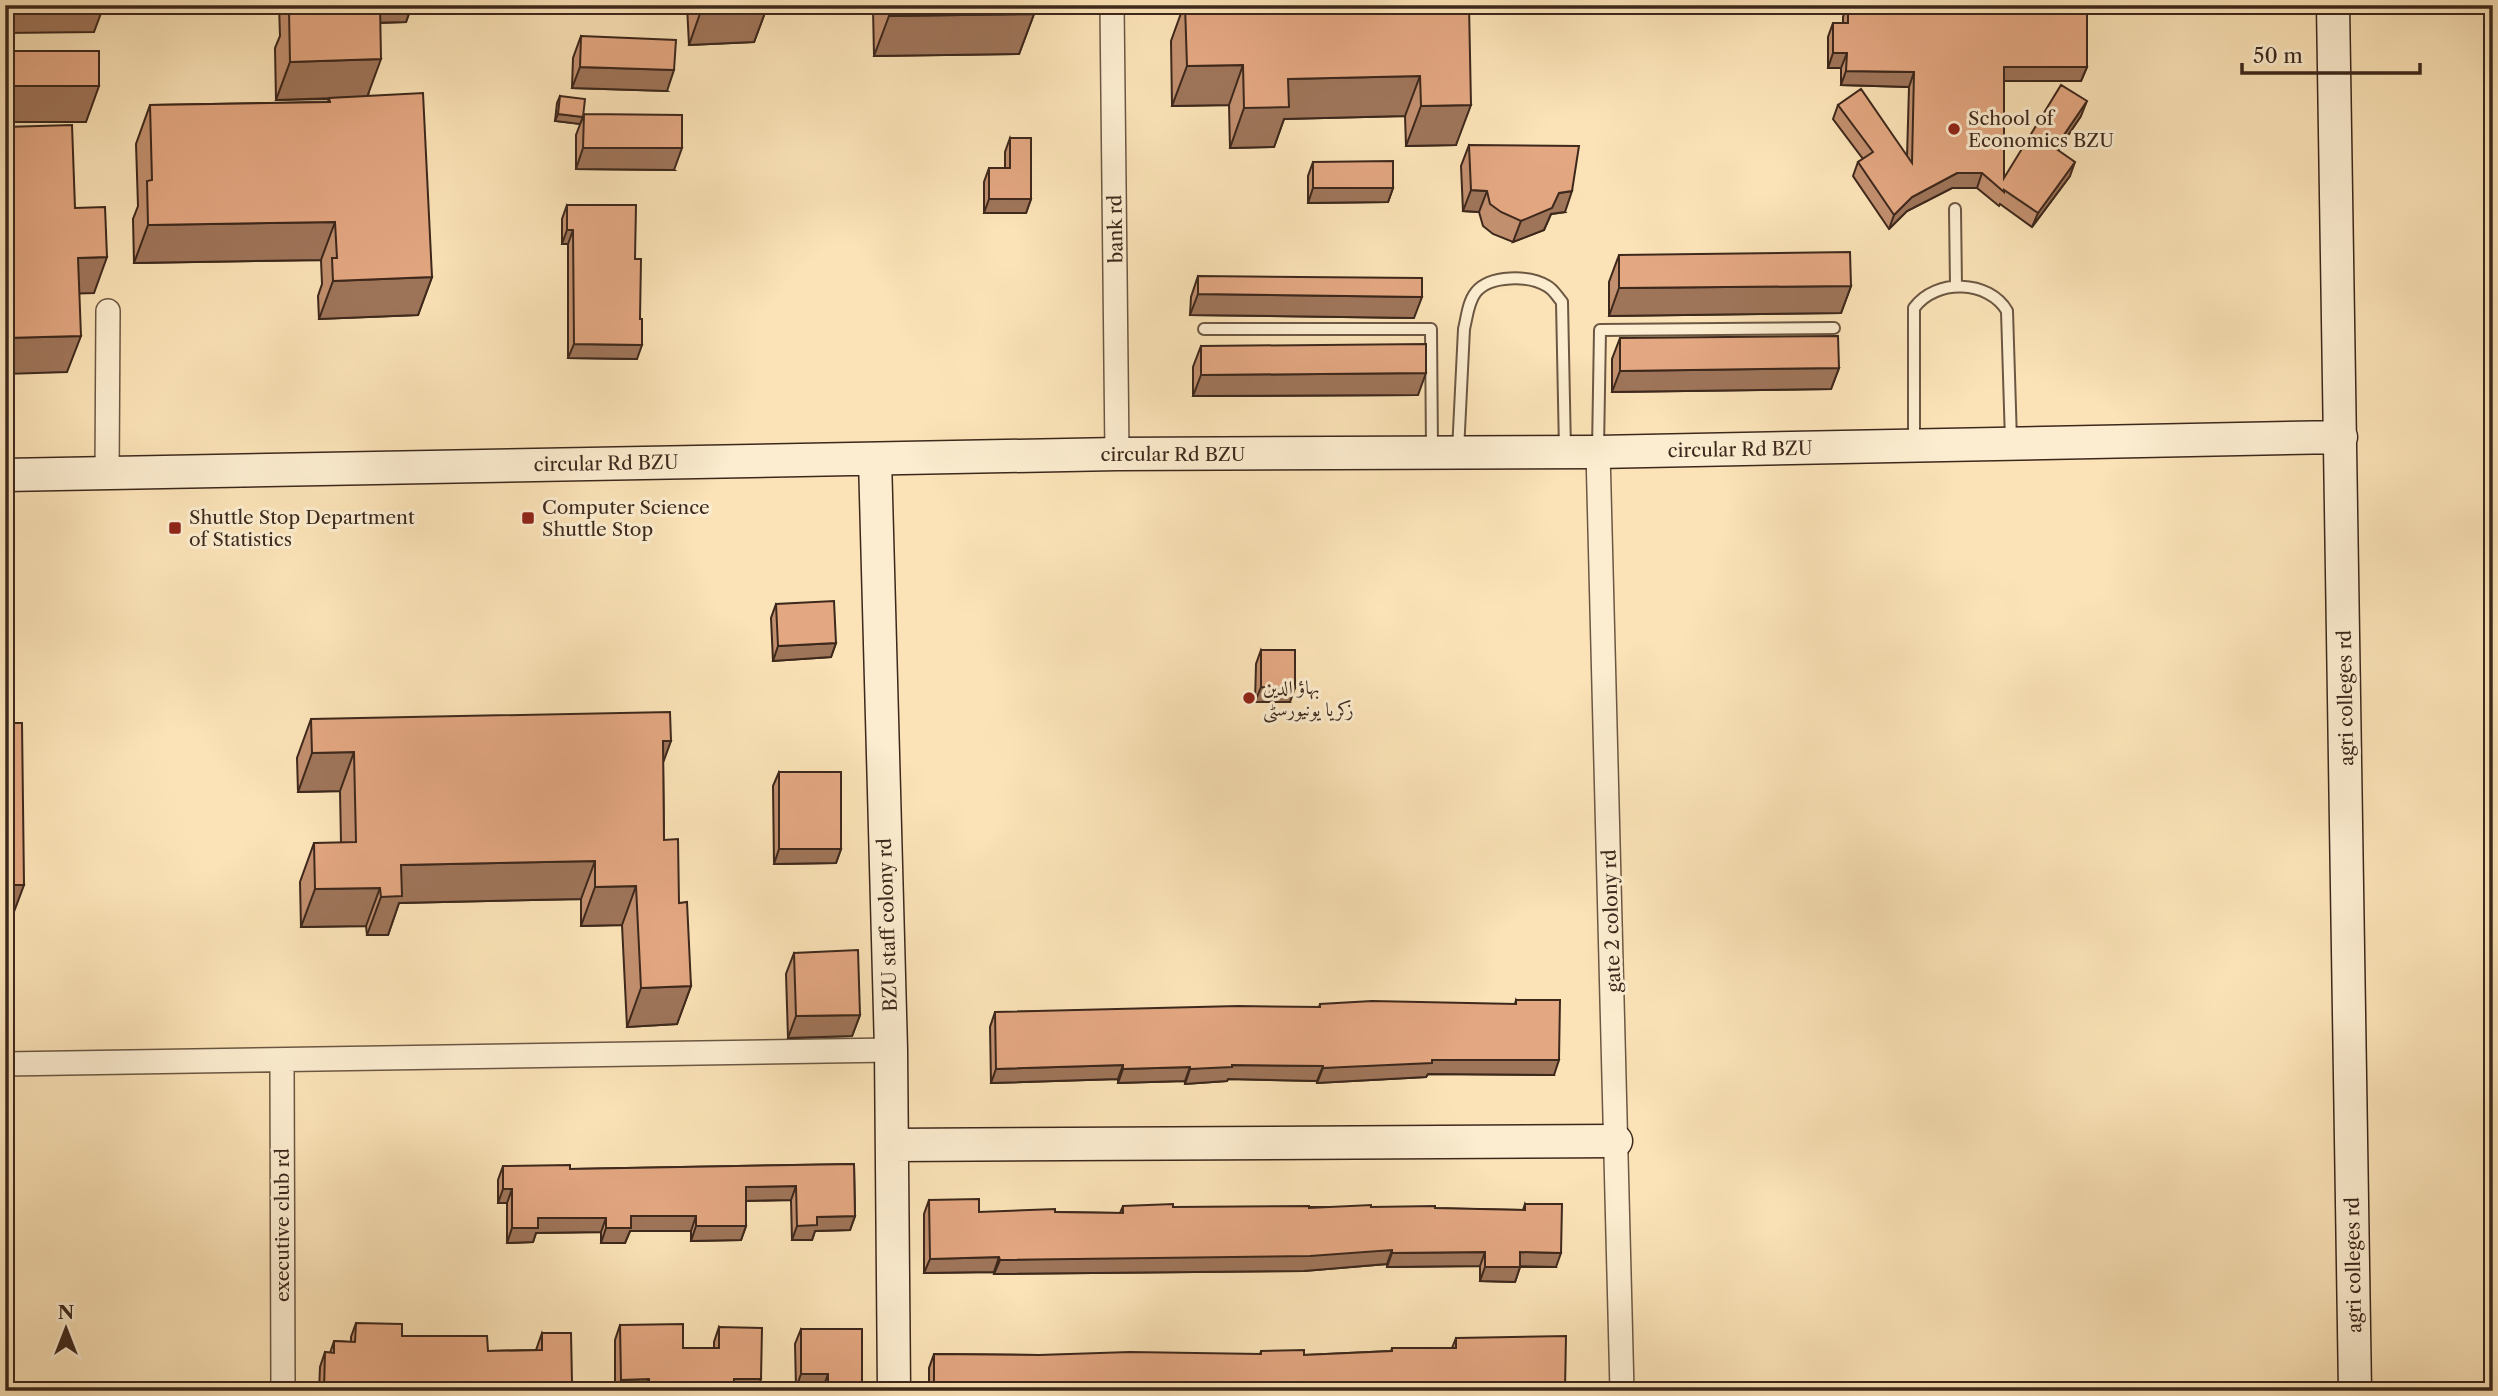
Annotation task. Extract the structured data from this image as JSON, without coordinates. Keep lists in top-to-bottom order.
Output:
{
  "streets": {
    "street": [
      "bank rd",
      "circular Rd BZU",
      "agri colleges rd",
      "gate 2 colony rd",
      "BZU staff colony rd",
      "executive club rd"
    ]
  },
  "crossings": [
    ["bank rd", "circular Rd BZU"],
    ["circular Rd BZU", "agri colleges rd"],
    ["circular Rd BZU", "gate 2 colony rd"],
    ["circular Rd BZU", "BZU staff colony rd"]
  ],
  "places": {
    "other": ["School of Economics BZU", "بہاؤ الدین زکریا یونیورسٹی"],
    "transit": ["Computer Science Shuttle Stop", "Shuttle Stop Department of Statistics"]
  },
  "scale_bar": "50 m",
  "north": "top"
}
